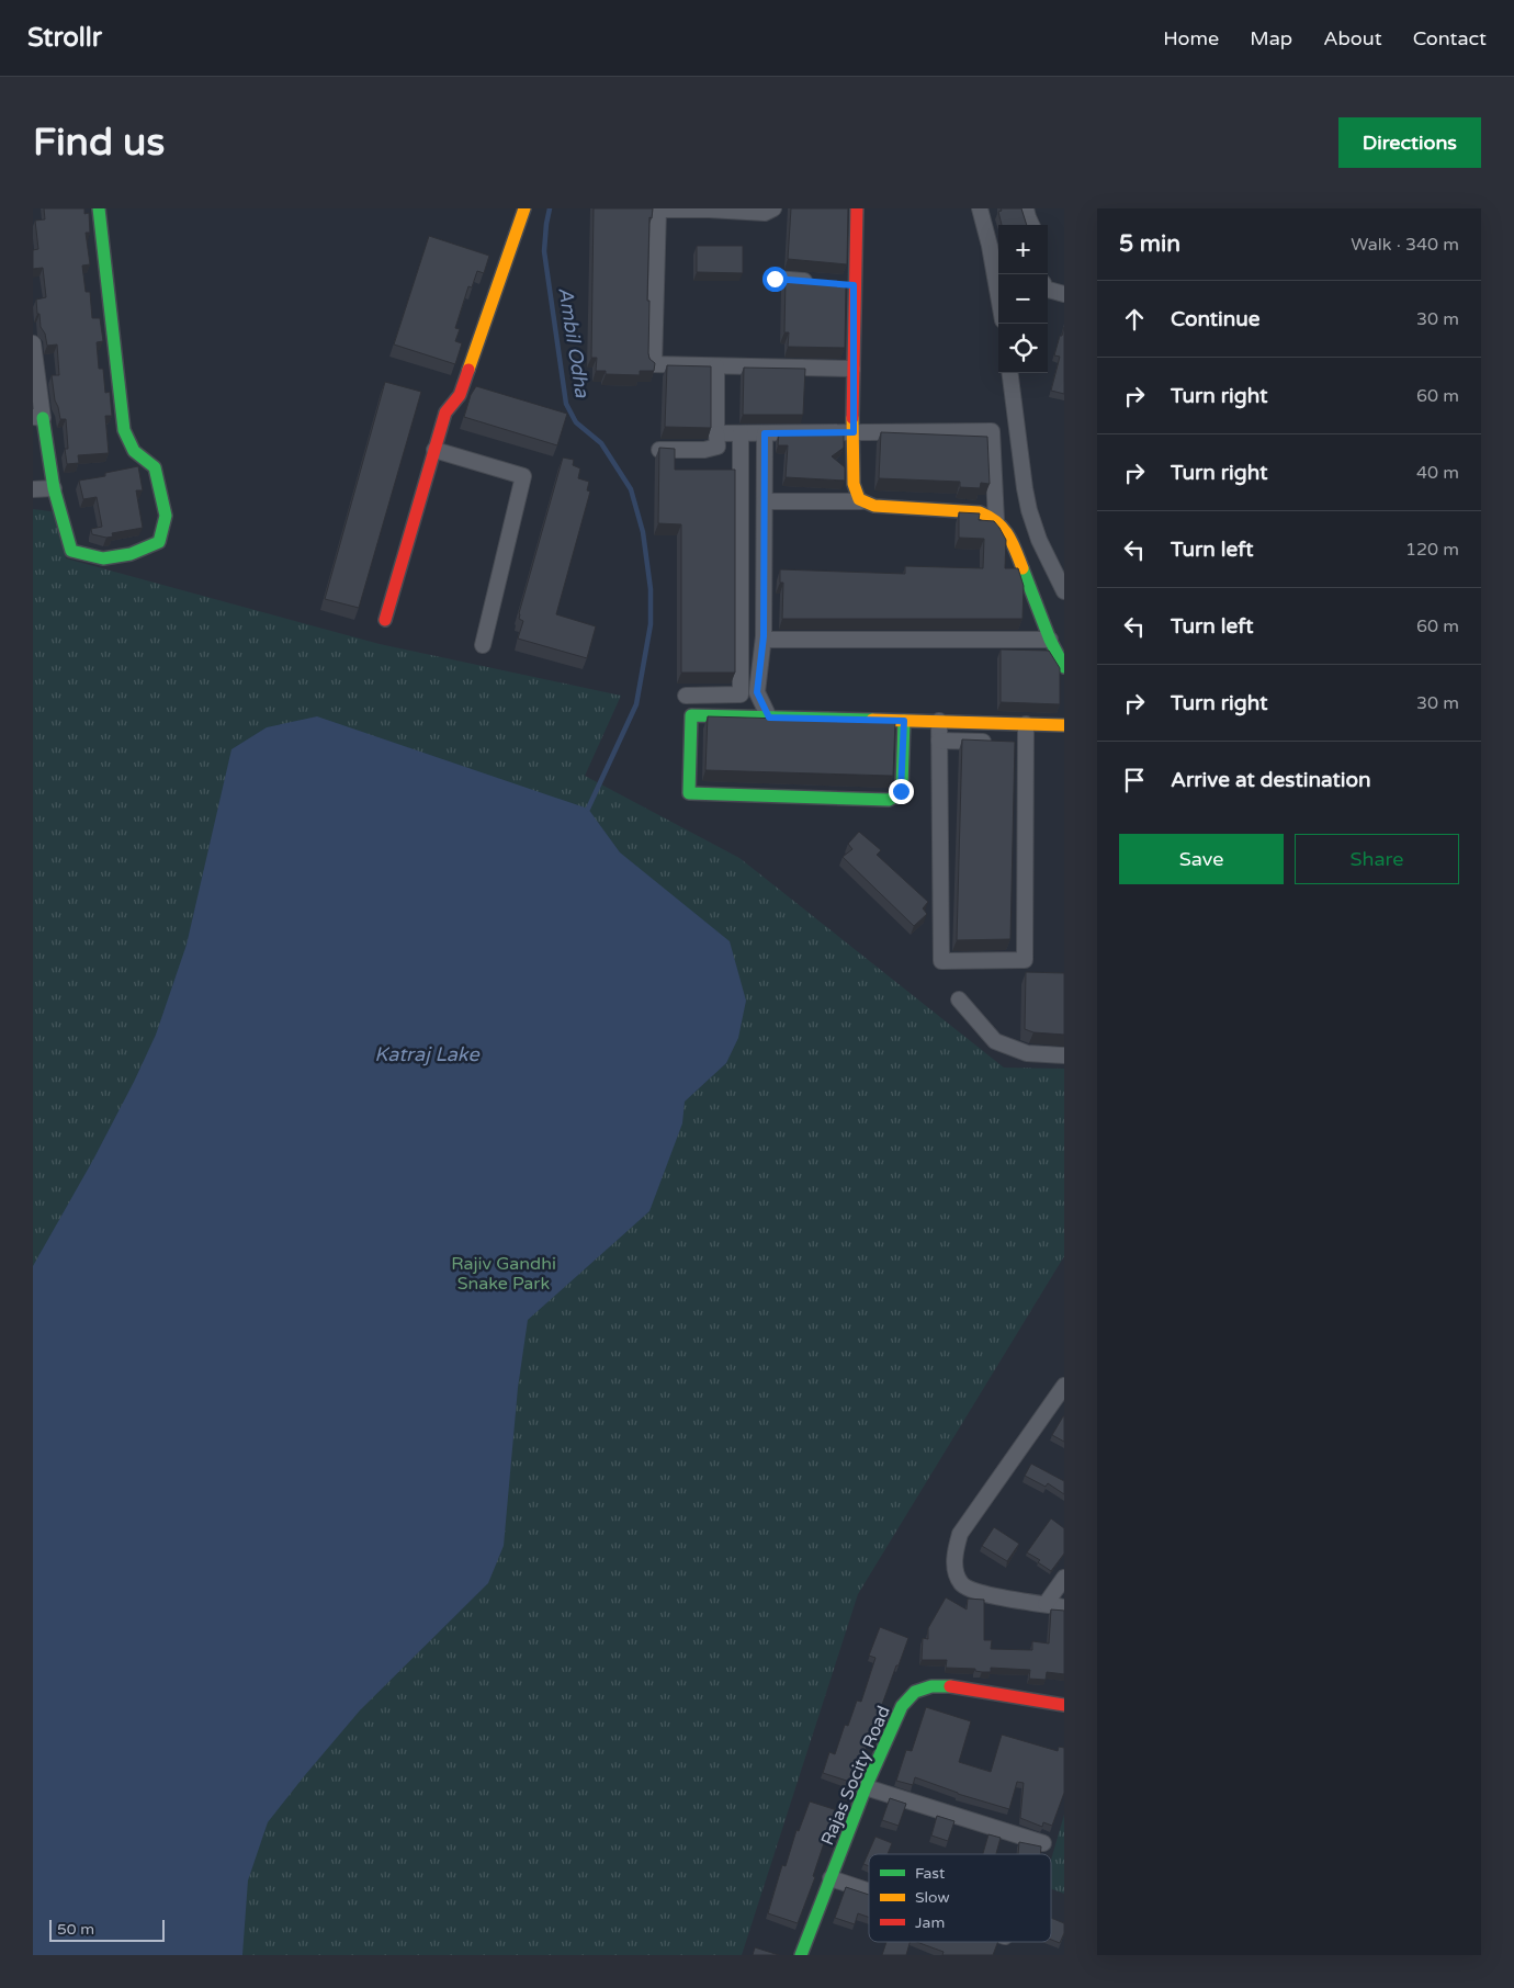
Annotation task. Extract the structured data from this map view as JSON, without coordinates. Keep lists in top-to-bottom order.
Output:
{
  "streets": {
    "street": ["Rajas Socity Road"]
  },
  "water": ["Ambil Odha", "Katraj Lake"],
  "parks": ["Rajiv Gandhi Snake Park"],
  "legend": ["Fast", "Slow", "Jam"],
  "scale_bar": "50 m",
  "page": {
    "header": "Strollr",
    "nav": [
      "Home",
      "Map",
      "About",
      "Contact"
    ],
    "buttons": [
      "Directions",
      ["Save", "Share"]
    ],
    "title": "Find us",
    "heading": ["5 min", "Walk · 340 m"],
    "map_buttons": ["+", "−"],
    "list": [
      ["Continue", "30 m"],
      ["Turn right", "60 m"],
      ["Turn right", "40 m"],
      ["Turn left", "120 m"],
      ["Turn left", "60 m"],
      ["Turn right", "30 m"],
      "Arrive at destination"
    ],
    "scale": "50 m"
  }
}
